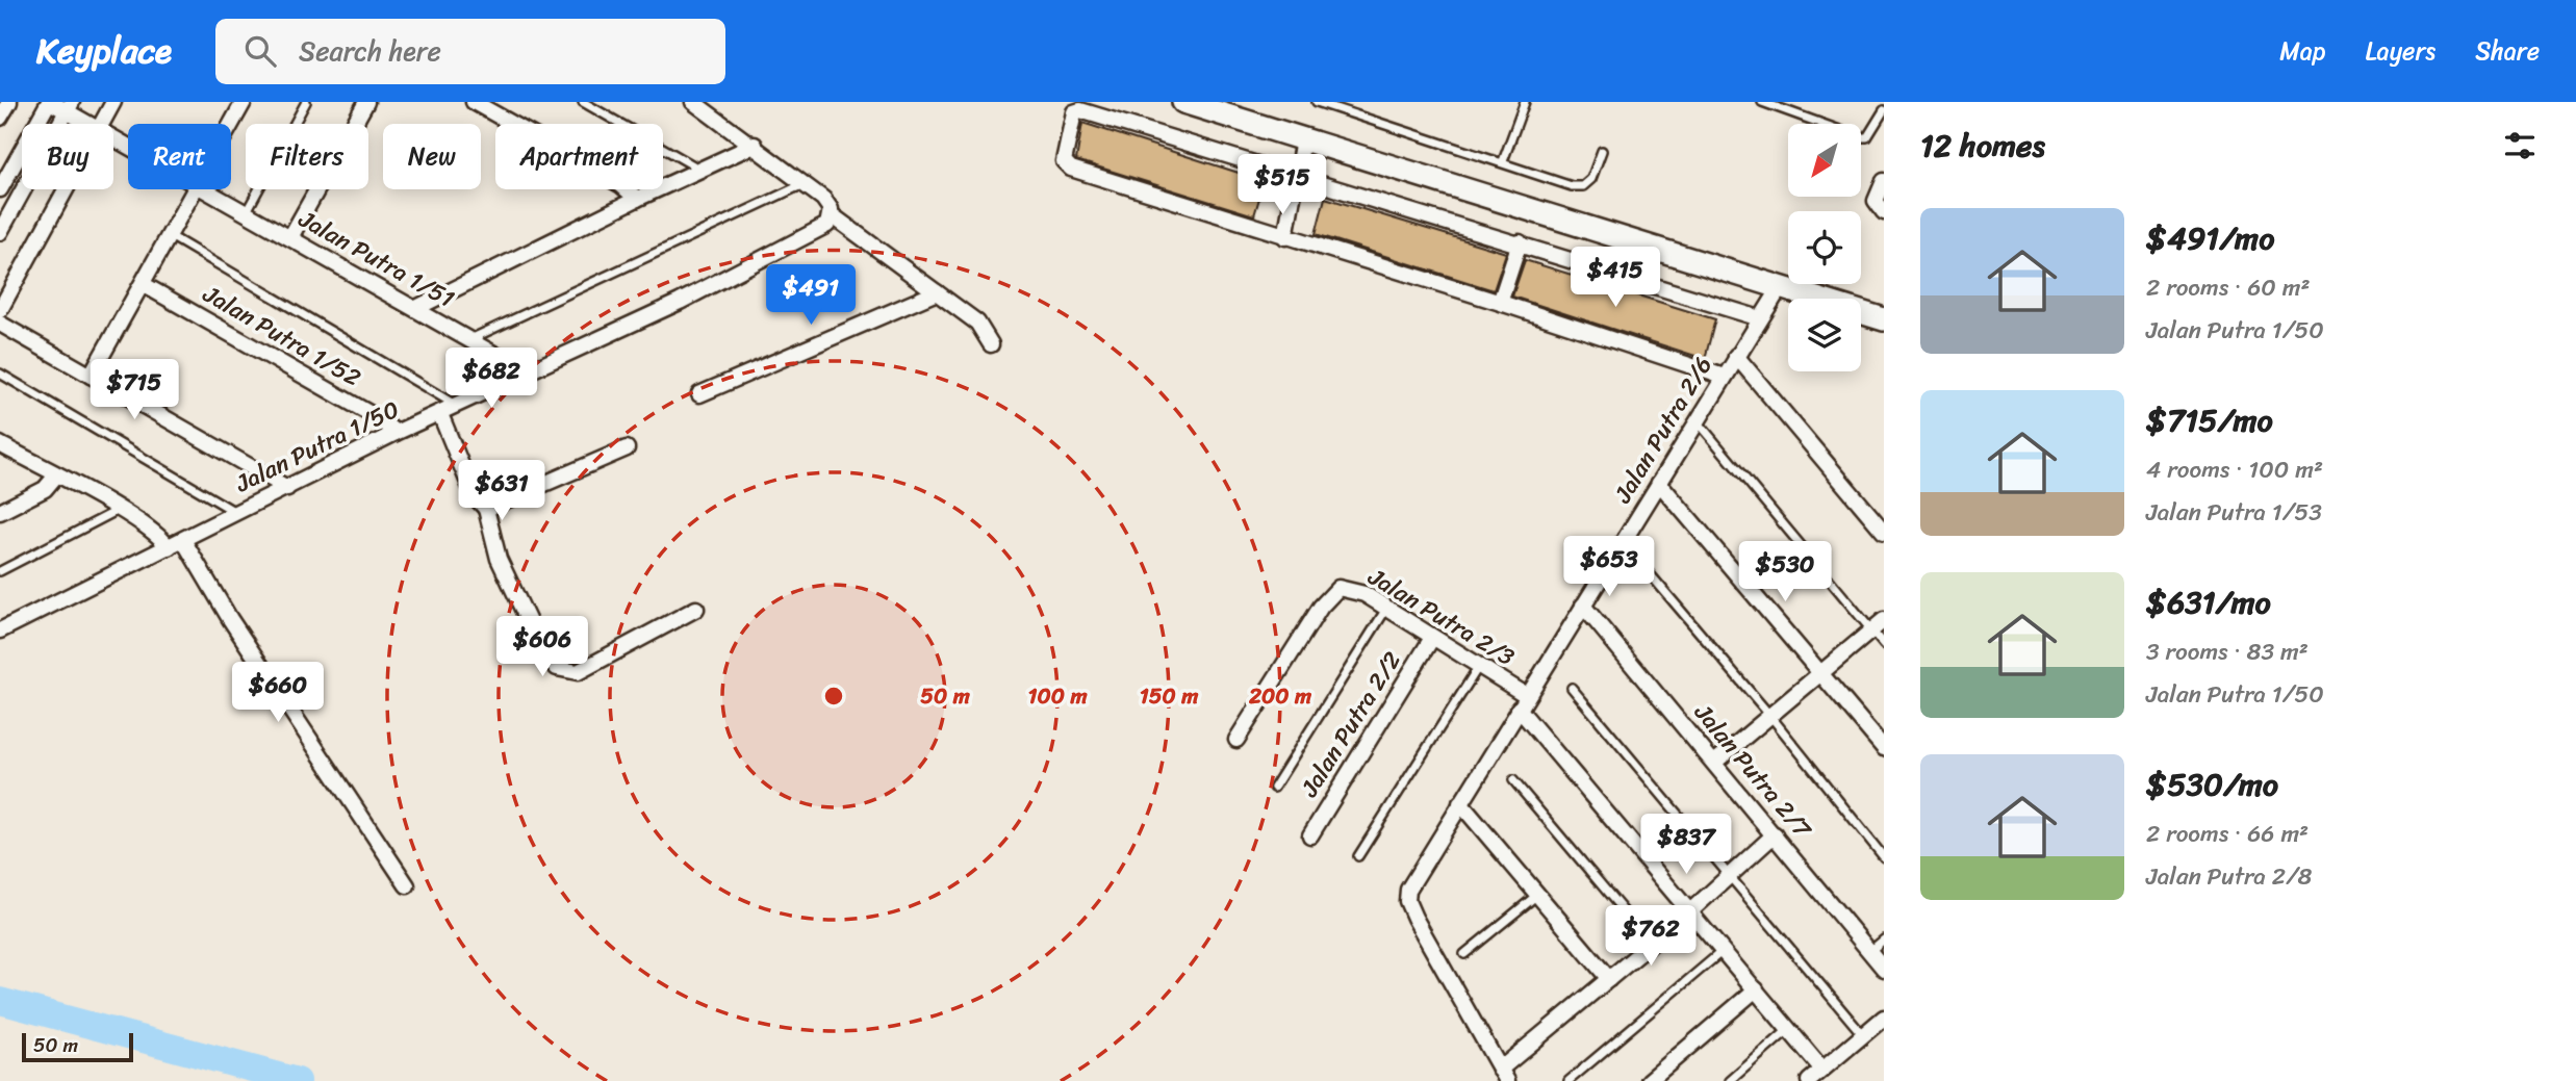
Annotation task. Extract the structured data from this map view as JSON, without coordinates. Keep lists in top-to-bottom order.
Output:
{
  "streets": {
    "street": [
      "Jalan Putra 1/51",
      "Jalan Putra 1/52",
      "Jalan Putra 2/6",
      "Jalan Putra 1/50",
      "Jalan Putra 2/3",
      "Jalan Putra 2/2",
      "Jalan Putra 2/7"
    ]
  },
  "crossings": [
    ["Jalan Putra 1/51", "Jalan Putra 1/50"],
    ["Jalan Putra 1/52", "Jalan Putra 1/50"],
    ["Jalan Putra 2/6", "Jalan Putra 2/3"],
    ["Jalan Putra 2/6", "Jalan Putra 2/7"],
    ["Jalan Putra 2/3", "Jalan Putra 2/2"]
  ],
  "scale_bar": "50 m",
  "north": "bottom left",
  "page": {
    "header": "Keyplace",
    "search": "Search here",
    "nav": ["Map", "Layers", "Share"],
    "heading": "12 homes",
    "chip": [
      "Buy",
      "Rent",
      "Filters",
      "New",
      "Apartment"
    ],
    "price": [
      "$515",
      "$415",
      "$491",
      "$682",
      "$715",
      "$631",
      "$653",
      "$530",
      "$606",
      "$660",
      "$837",
      "$762"
    ],
    "list": [
      {
        "name": "$491/mo",
        "note": "2 rooms · 60 m² · Jalan Putra 1/50"
      },
      {
        "name": "$715/mo",
        "note": "4 rooms · 100 m² · Jalan Putra 1/53"
      },
      {
        "name": "$631/mo",
        "note": "3 rooms · 83 m² · Jalan Putra 1/50"
      },
      {
        "name": "$530/mo",
        "note": "2 rooms · 66 m² · Jalan Putra 2/8"
      }
    ],
    "scale": "50 m"
  },
  "rings": [
    "50 m",
    "100 m",
    "150 m",
    "200 m"
  ]
}
